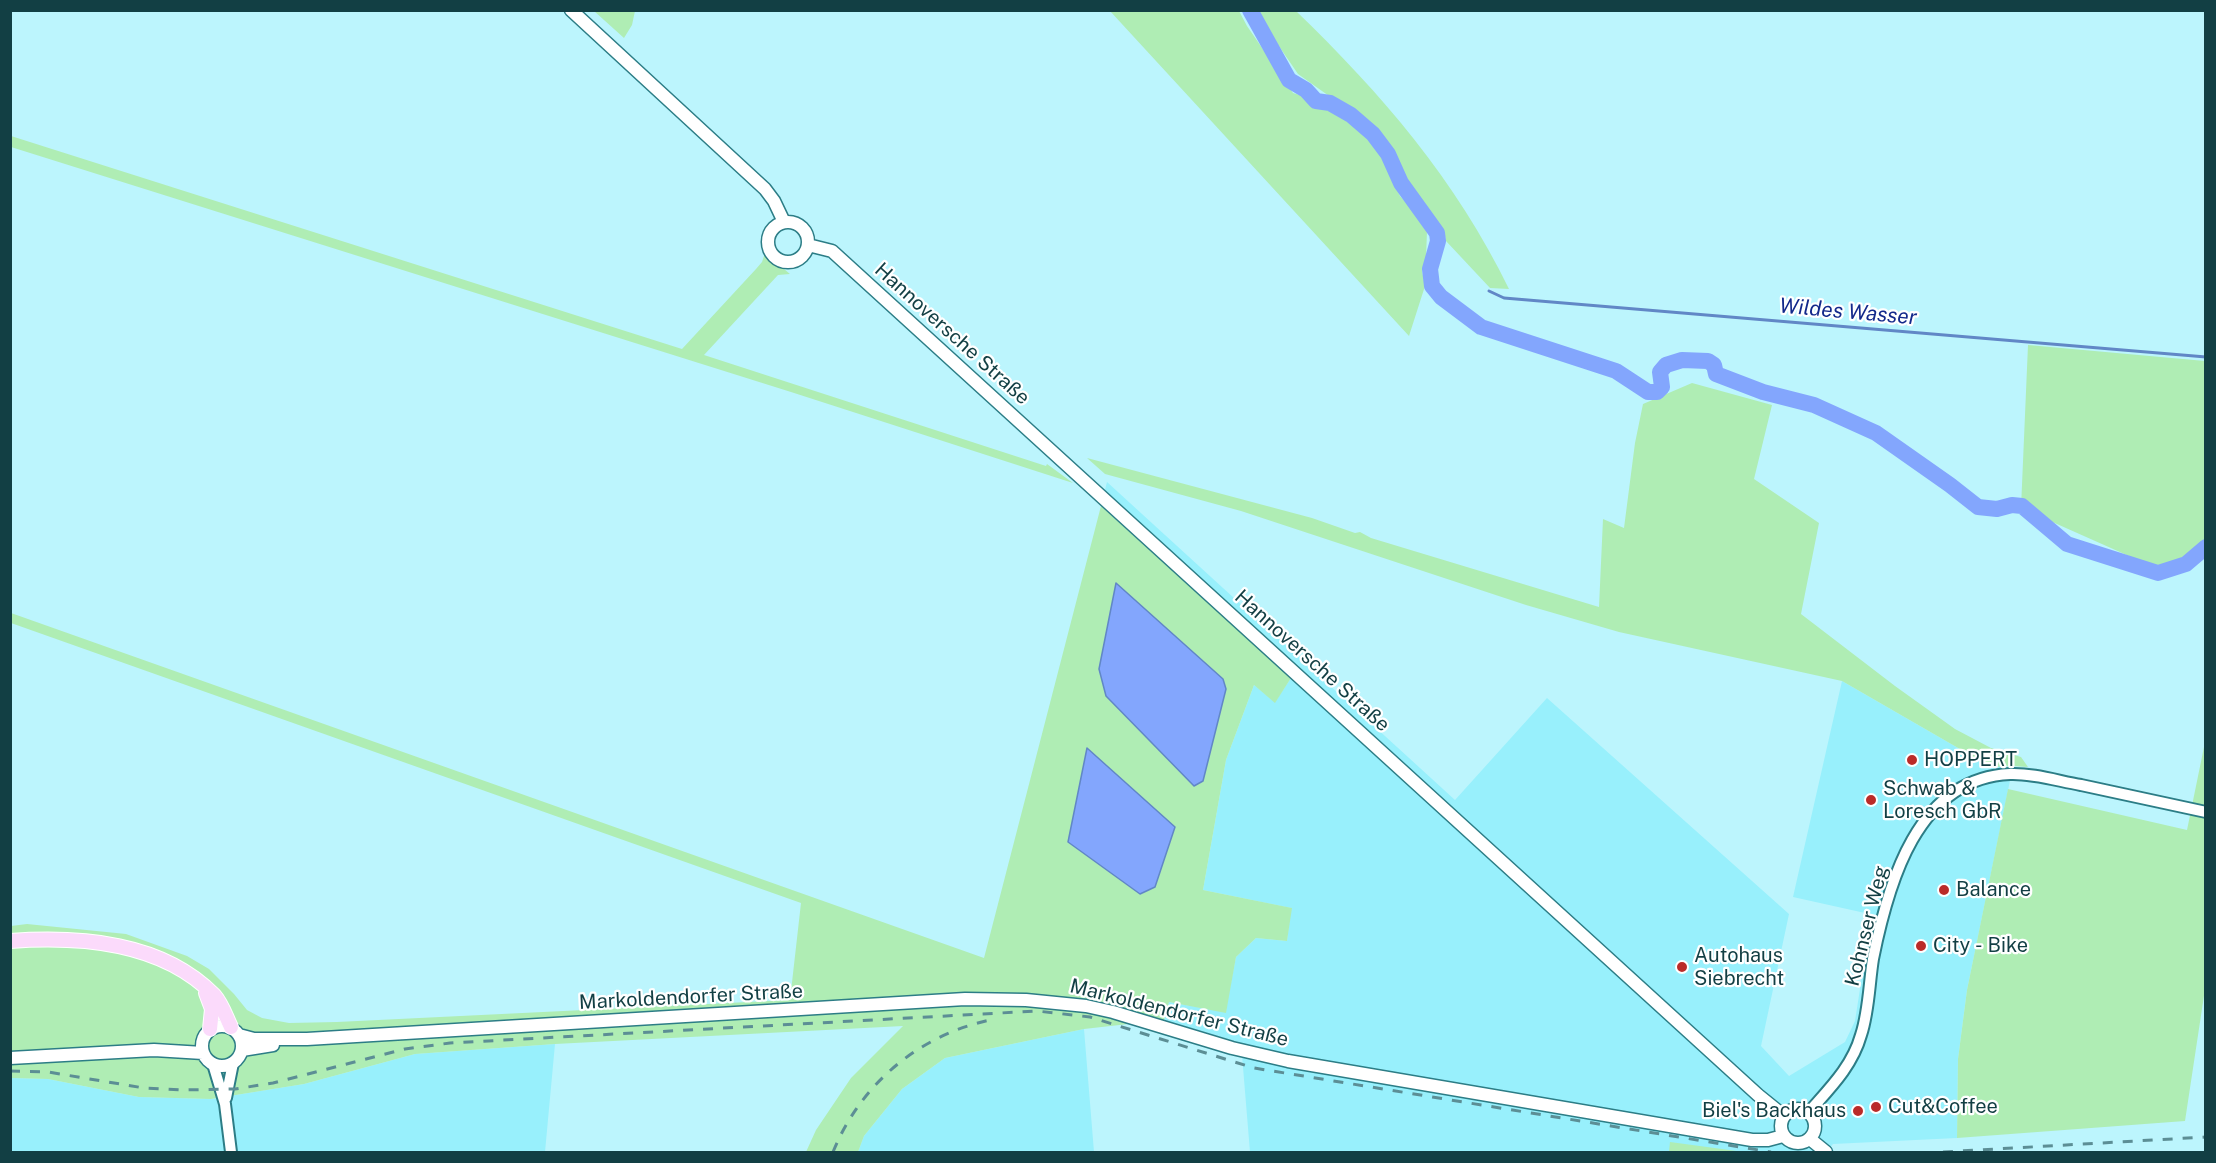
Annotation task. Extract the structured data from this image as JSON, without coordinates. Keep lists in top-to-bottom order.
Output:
{
  "streets": {
    "main road": ["Hannoversche Straße", "Markoldendorfer Straße"],
    "street": ["Kohnser Weg"]
  },
  "crossings": [
    ["Hannoversche Straße", "Kohnser Weg"],
    ["Hannoversche Straße", "Markoldendorfer Straße"],
    ["Kohnser Weg", "Markoldendorfer Straße"]
  ],
  "water": ["Wildes Wasser"],
  "places": [
    "HOPPERT",
    "Schwab & Loresch GbR",
    "Balance",
    "City - Bike",
    "Autohaus Siebrecht",
    "Cut&Coffee",
    "Biel's Backhaus"
  ]
}
